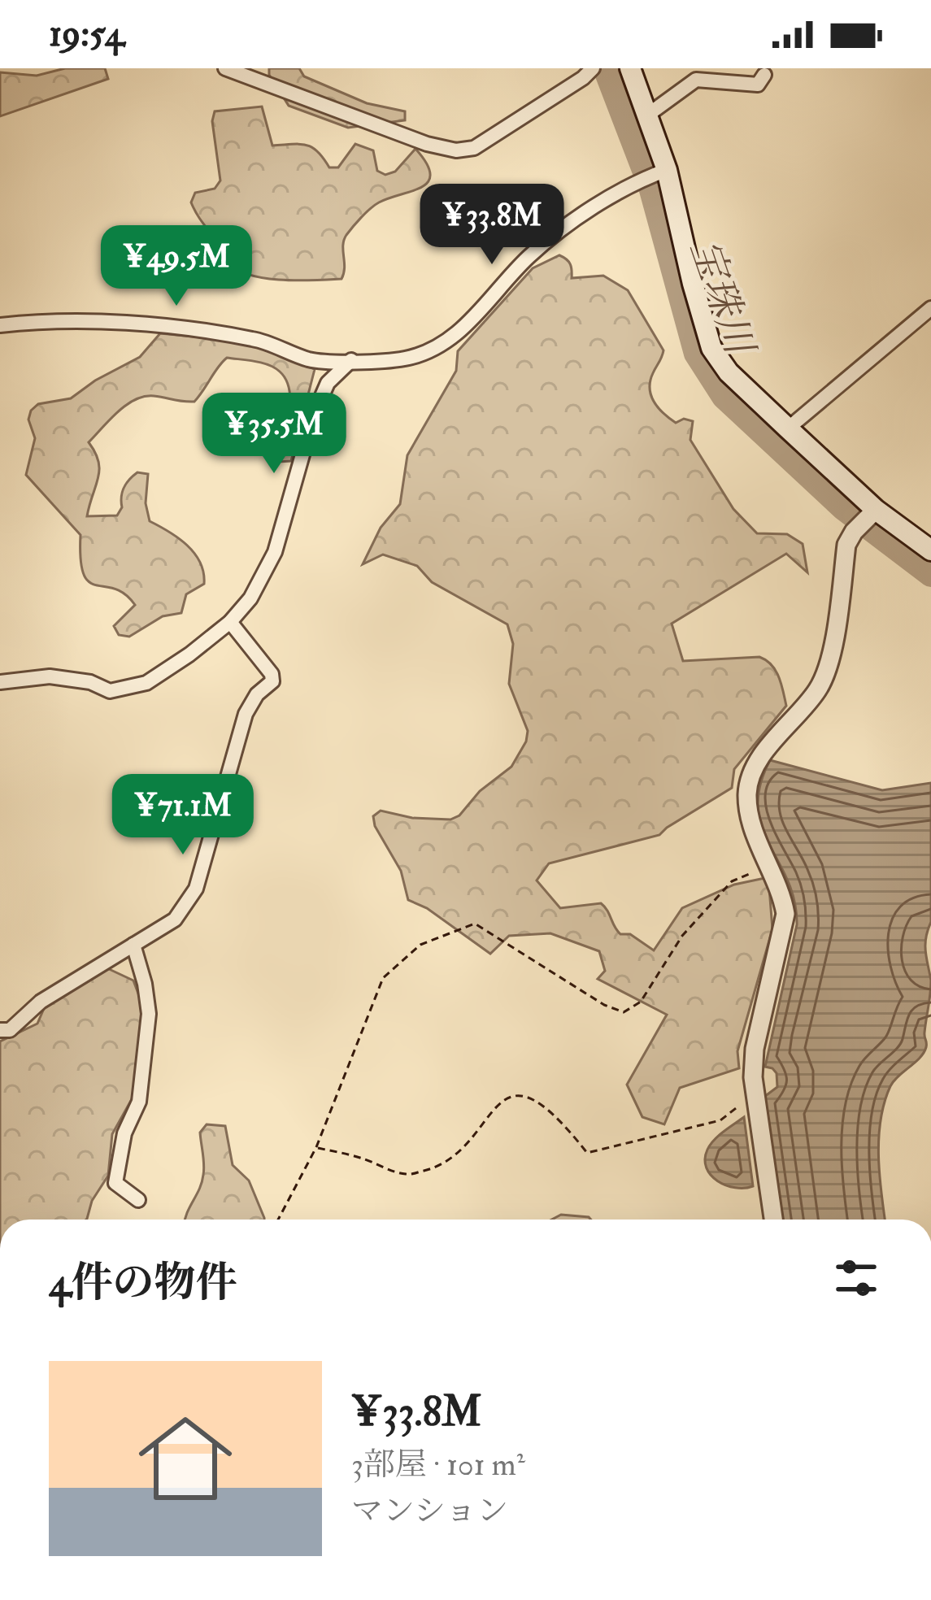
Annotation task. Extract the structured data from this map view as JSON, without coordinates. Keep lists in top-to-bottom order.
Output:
{
  "water": ["宝珠川"],
  "page": {
    "status": "19:54",
    "price": [
      "¥33.8M",
      "¥49.5M",
      "¥35.5M",
      "¥71.1M"
    ],
    "heading": "4件の物件",
    "list": [
      {
        "name": "¥33.8M",
        "note": "3部屋 · 101 m² · マンション"
      }
    ]
  }
}
